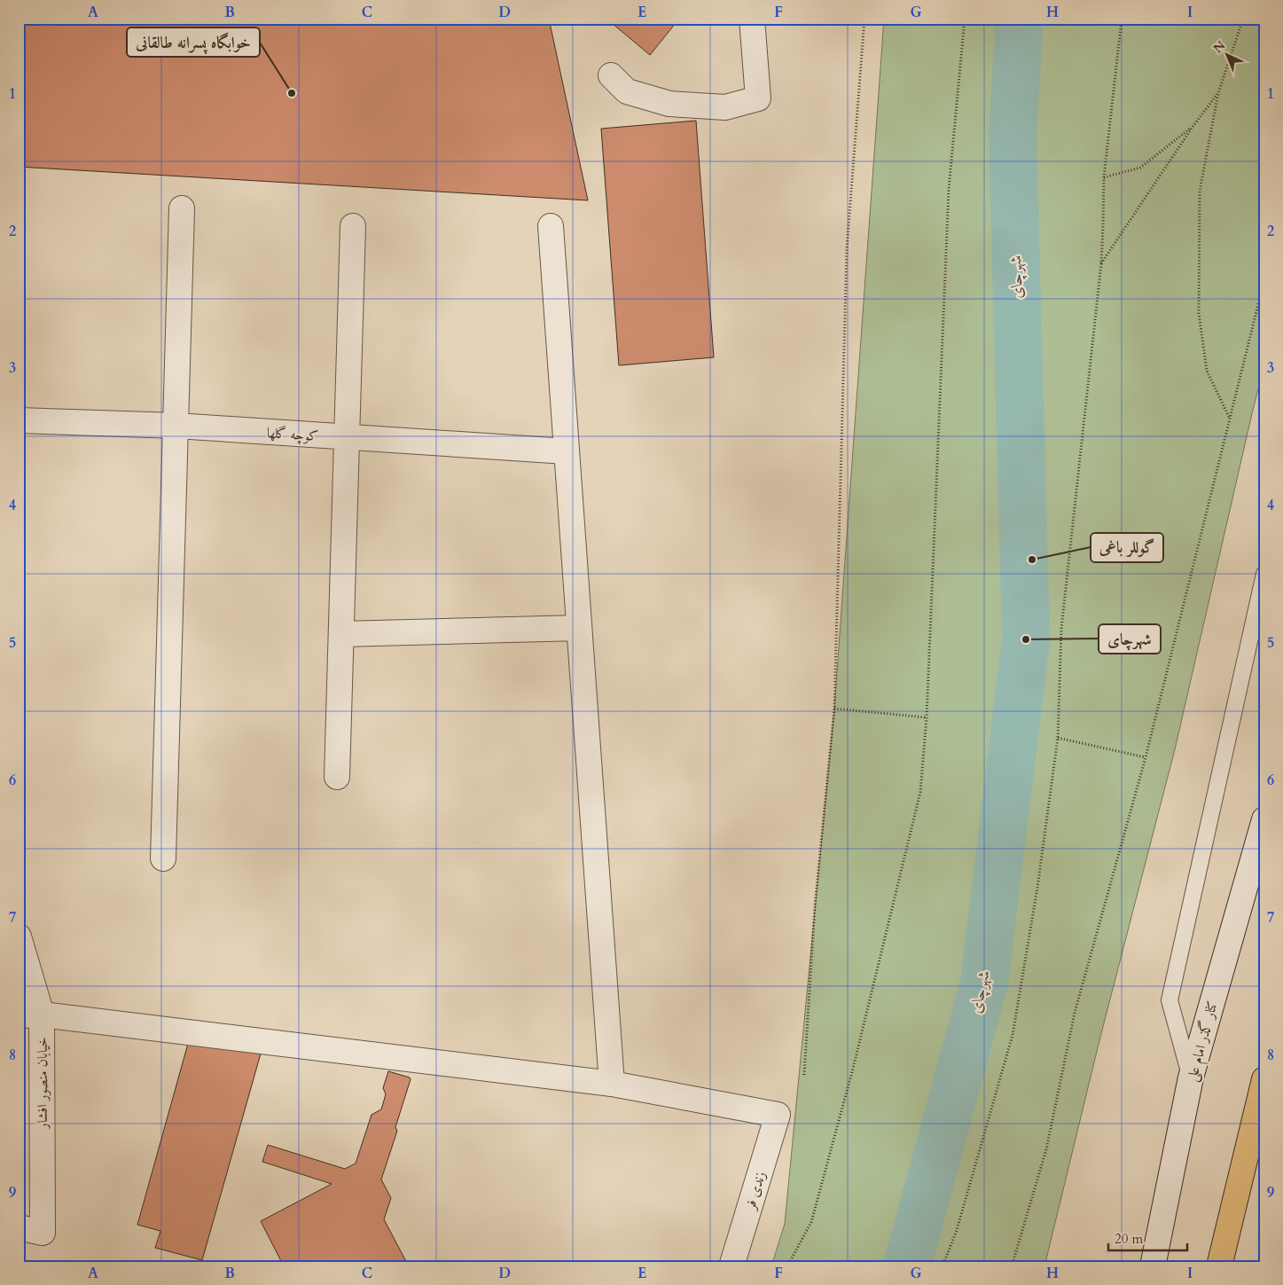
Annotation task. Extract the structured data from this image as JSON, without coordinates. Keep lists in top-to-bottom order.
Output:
{
  "streets": {
    "street": [
      "کوچه گلها",
      "کنار گذر امام علی",
      "خیابان منصور افشار",
      "زندی فر"
    ]
  },
  "water": ["شهرچای"],
  "places": ["خوابگاه پسرانه طالقانی", "گوللر باغی", "شهرچای"],
  "scale_bar": "20 m",
  "north": "top left",
  "grid": {
    "columns": [
      "A",
      "B",
      "C",
      "D",
      "E",
      "F",
      "G",
      "H",
      "I"
    ],
    "rows": [
      "1",
      "2",
      "3",
      "4",
      "5",
      "6",
      "7",
      "8",
      "9"
    ]
  }
}
